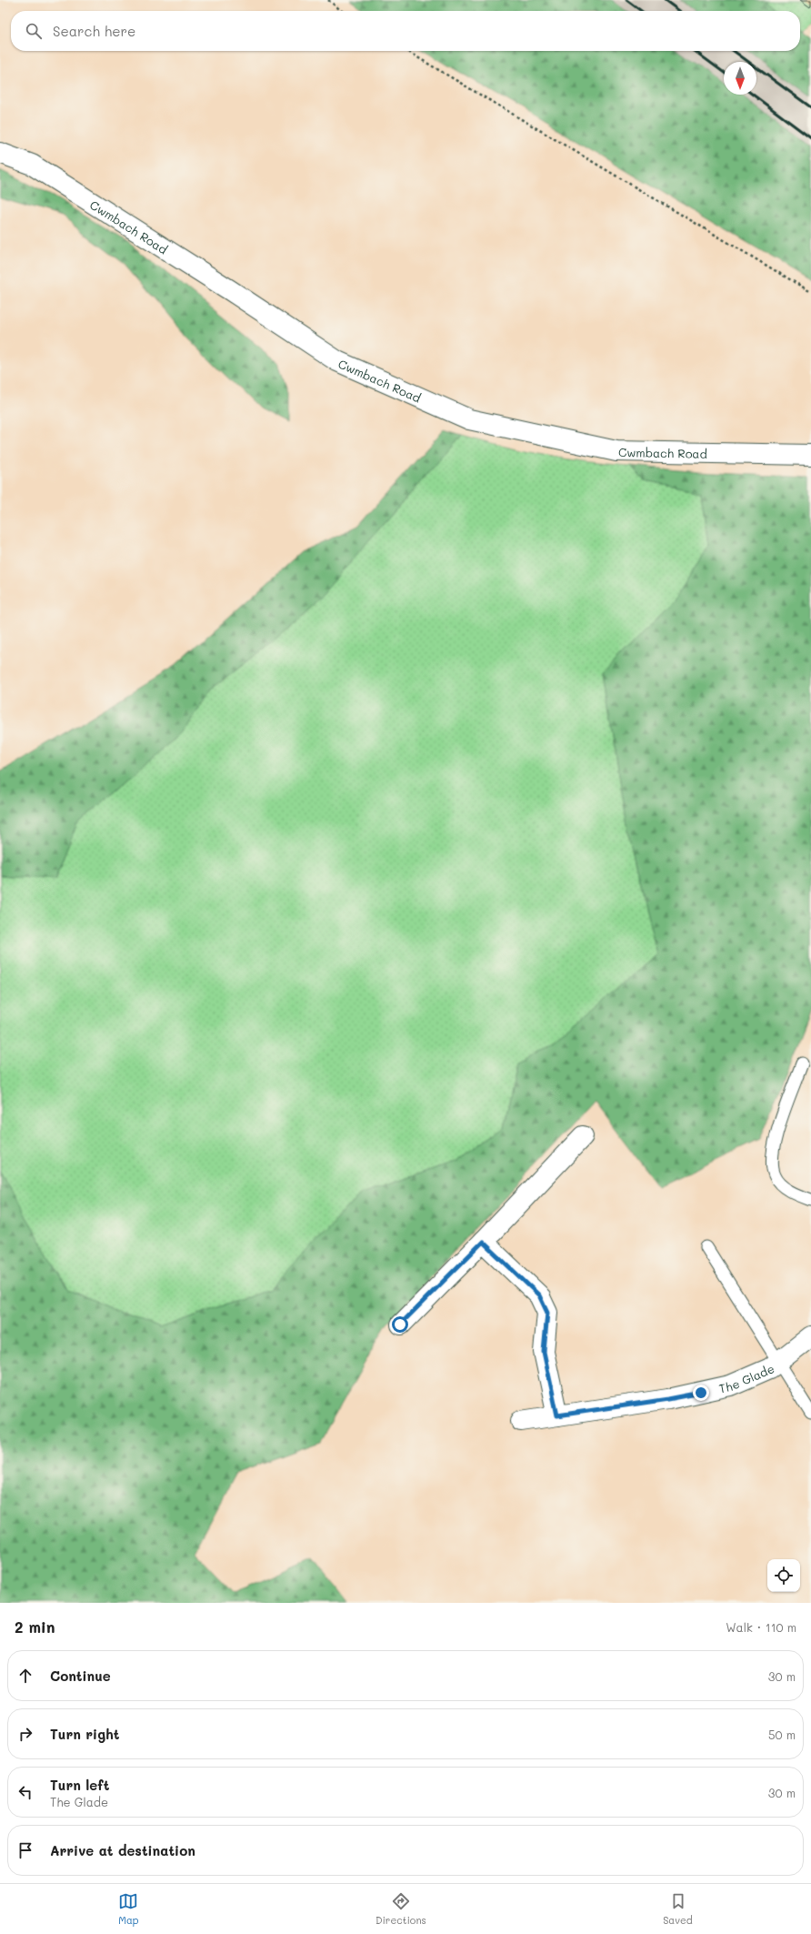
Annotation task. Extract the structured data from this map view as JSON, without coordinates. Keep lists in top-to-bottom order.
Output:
{
  "streets": {
    "street": ["Cwmbach Road", "The Glade"]
  },
  "north": "bottom",
  "page": {
    "search": "Search here",
    "heading": ["2 min", "Walk · 110 m"],
    "list": [
      ["Continue", "30 m"],
      ["Turn right", "50 m"],
      ["Turn left", "The Glade", "30 m"],
      "Arrive at destination"
    ],
    "nav": ["Map", "Directions", "Saved"]
  }
}
